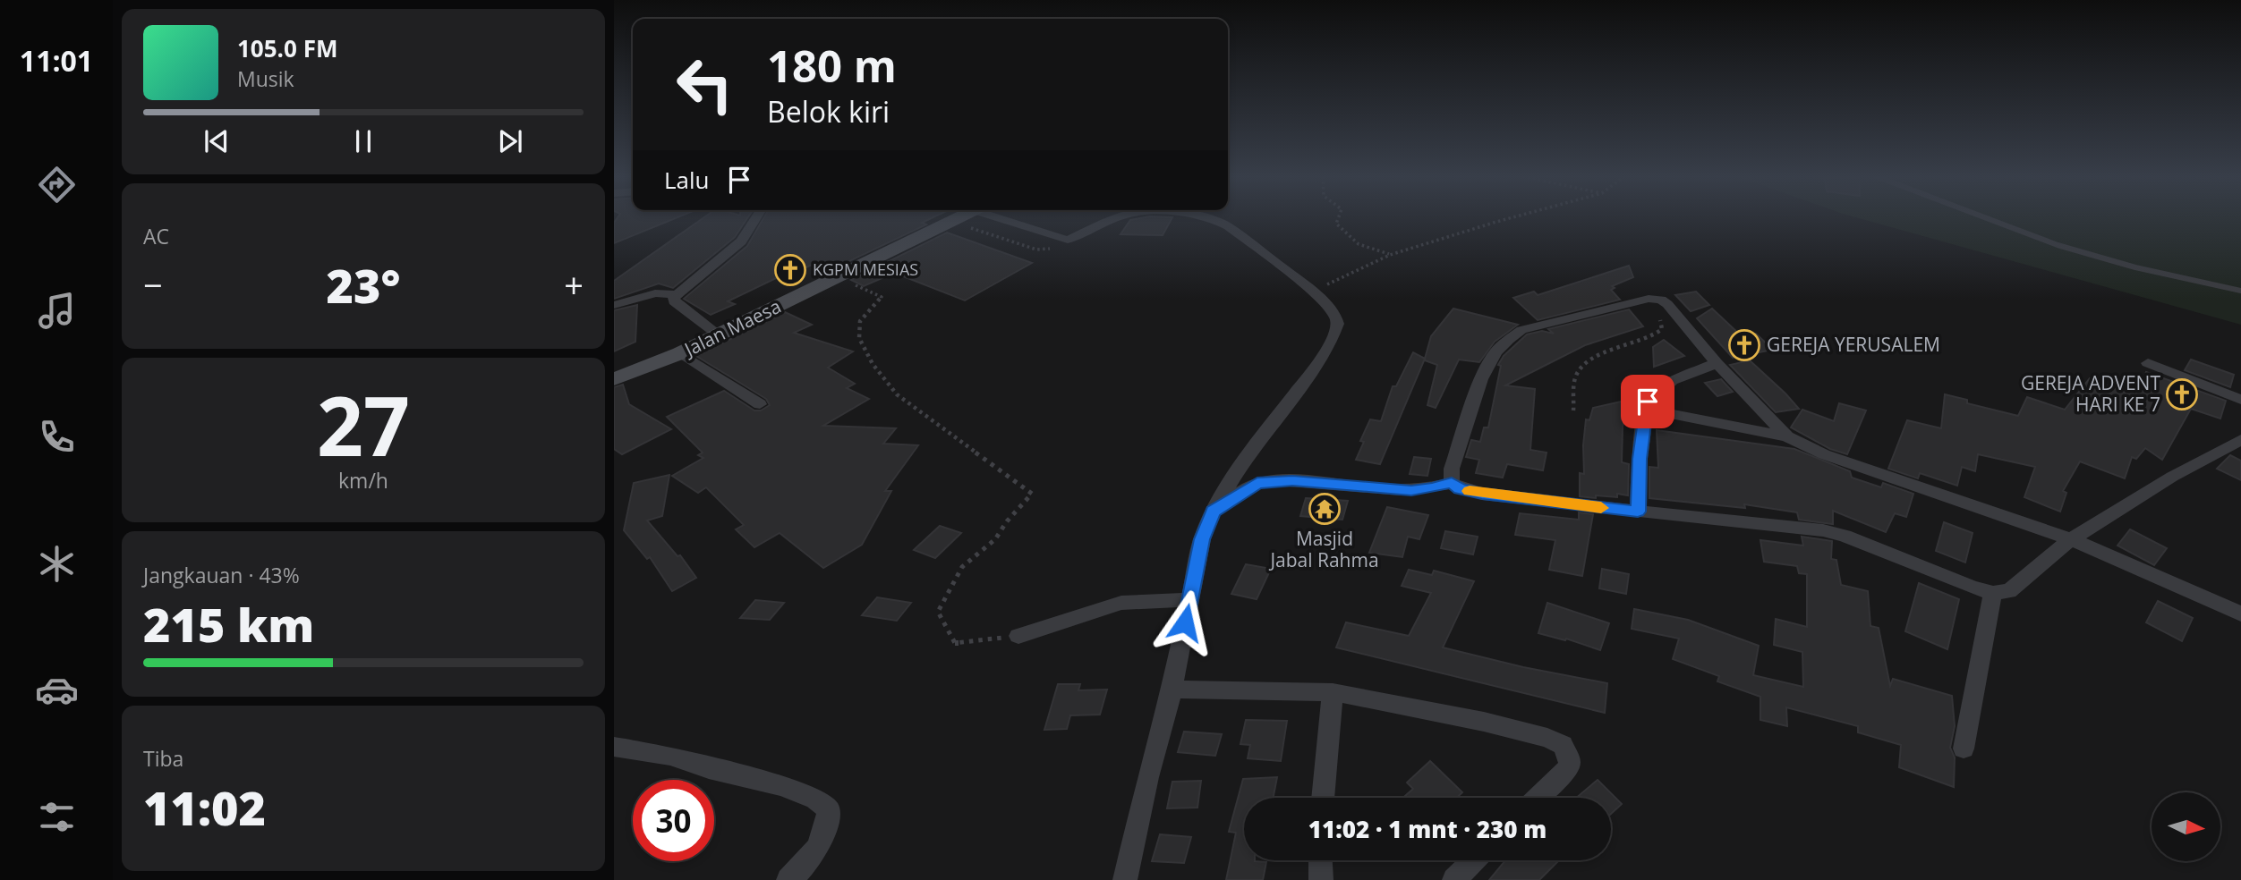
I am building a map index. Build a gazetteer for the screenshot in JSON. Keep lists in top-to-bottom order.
{
  "streets": {
    "street": ["Jalan Maesa"]
  },
  "places": {
    "church": ["KGPM MESIAS", "GEREJA YERUSALEM", "GEREJA ADVENT HARI KE 7"],
    "temple": ["Masjid Jabal Rahma"]
  },
  "north": "right",
  "page": {
    "tabs": "11:01",
    "turn": ["180 m", "Belok kiri"],
    "song": ["105.0 FM", "Musik"],
    "then": "Lalu",
    "tile": [
      "AC",
      ["27", "km/h"],
      ["Jangkauan · 43%", "215 km"],
      ["Tiba", "11:02"]
    ],
    "heat": ["−", "23°", "+"],
    "limit": "30",
    "trip": "11:02 · 1 mnt · 230 m"
  }
}
